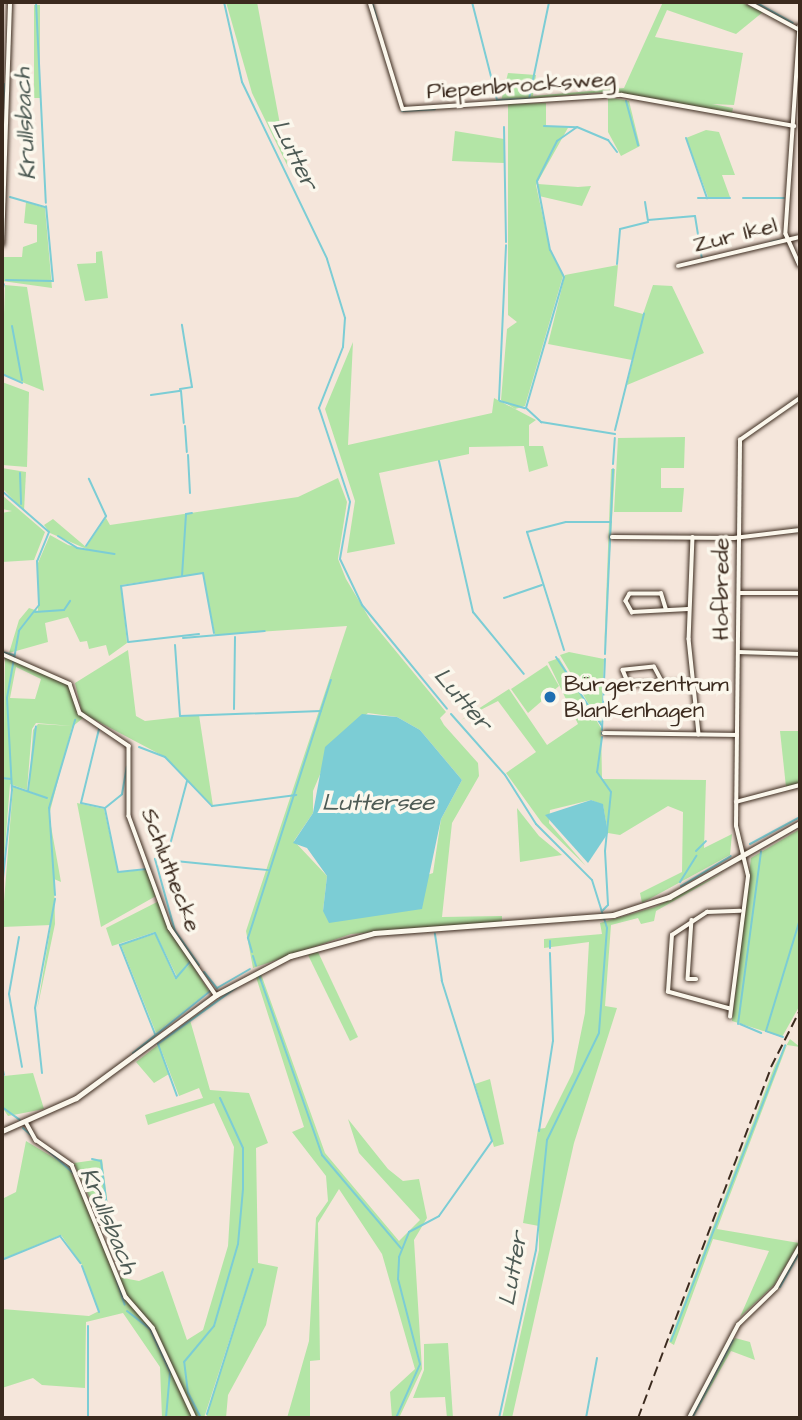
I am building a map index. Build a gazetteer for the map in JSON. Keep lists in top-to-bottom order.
{
  "streets": {
    "street": [
      "Piepenbrocksweg",
      "Zur Ikel",
      "Hofbrede",
      "Schluthecke"
    ]
  },
  "water": ["Krullsbach", "Lutter", "Luttersee"],
  "places": ["Bürgerzentrum Blankenhagen"]
}
